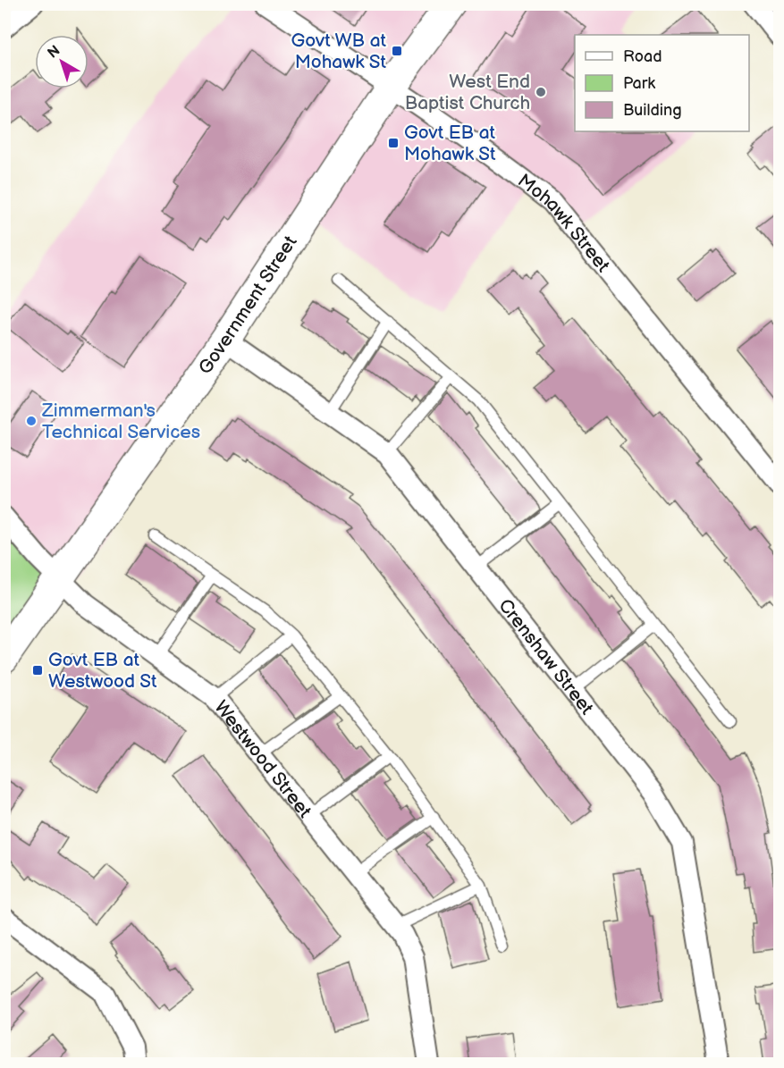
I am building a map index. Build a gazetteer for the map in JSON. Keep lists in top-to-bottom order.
{
  "streets": {
    "main road": ["Government Street"],
    "street": ["Mohawk Street", "Crenshaw Street", "Westwood Street"]
  },
  "crossings": [
    ["Mohawk Street", "Government Street"],
    ["Government Street", "Crenshaw Street"],
    ["Government Street", "Westwood Street"]
  ],
  "places": {
    "transit": ["Govt WB at Mohawk St", "Govt EB at Mohawk St", "Govt EB at Westwood St"],
    "other": ["West End Baptist Church", "Zimmerman's Technical Services"]
  },
  "legend": ["Road", "Park", "Building"],
  "north": "top left"
}
